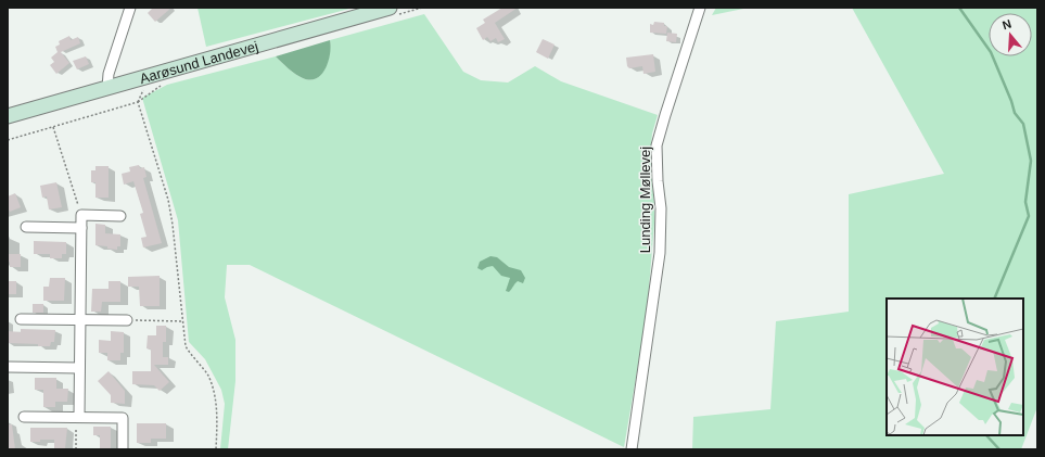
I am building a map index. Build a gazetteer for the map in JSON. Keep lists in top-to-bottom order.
{
  "streets": {
    "street": ["Aarøsund Landevej", "Lunding Møllevej"]
  },
  "north": "top"
}
